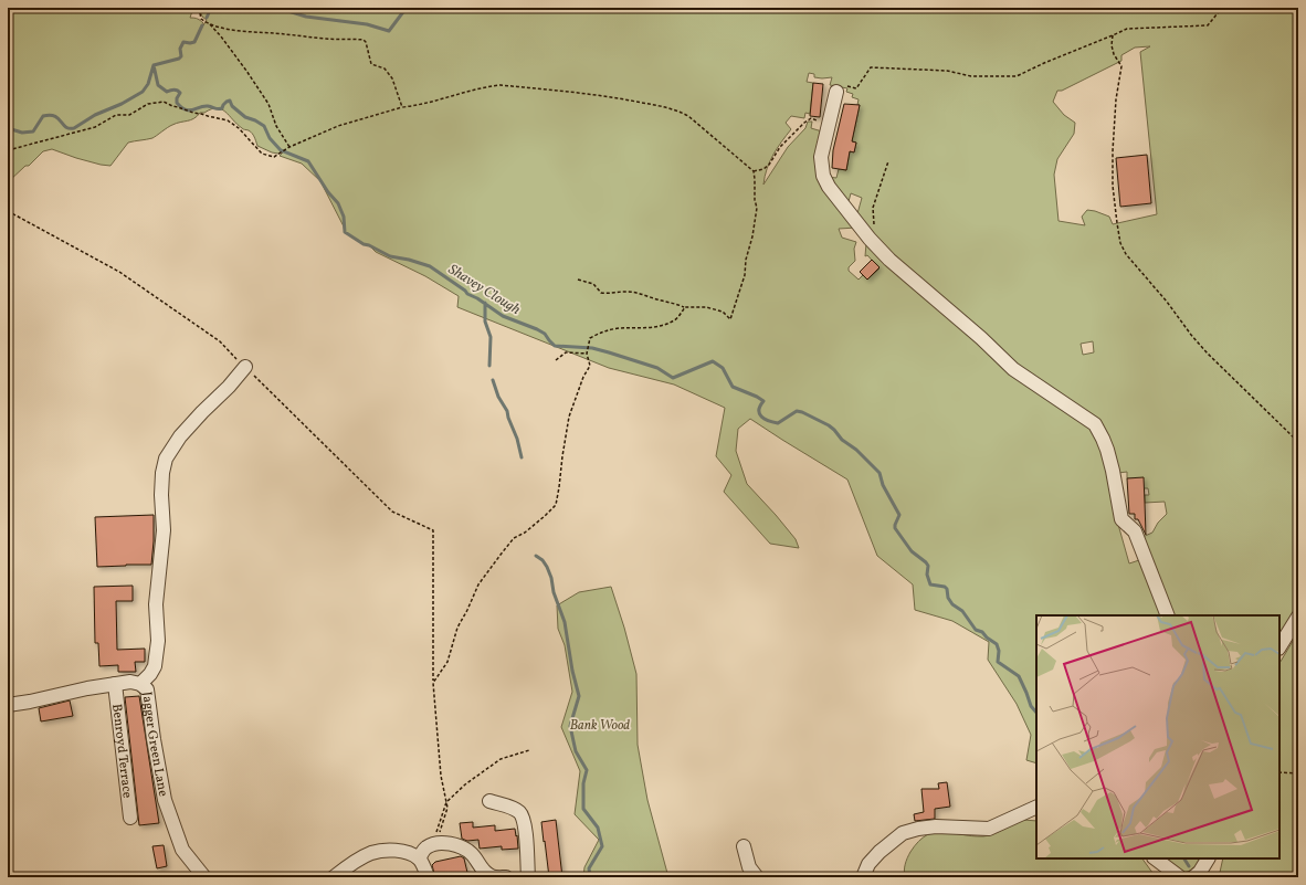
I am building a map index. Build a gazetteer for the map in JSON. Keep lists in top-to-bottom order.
{
  "streets": {
    "street": ["Jagger Green Lane", "Benroyd Terrace"]
  },
  "crossings": [
    ["Jagger Green Lane", "Benroyd Terrace"]
  ],
  "water": ["Shavey Clough"],
  "parks": ["Bank Wood"]
}
